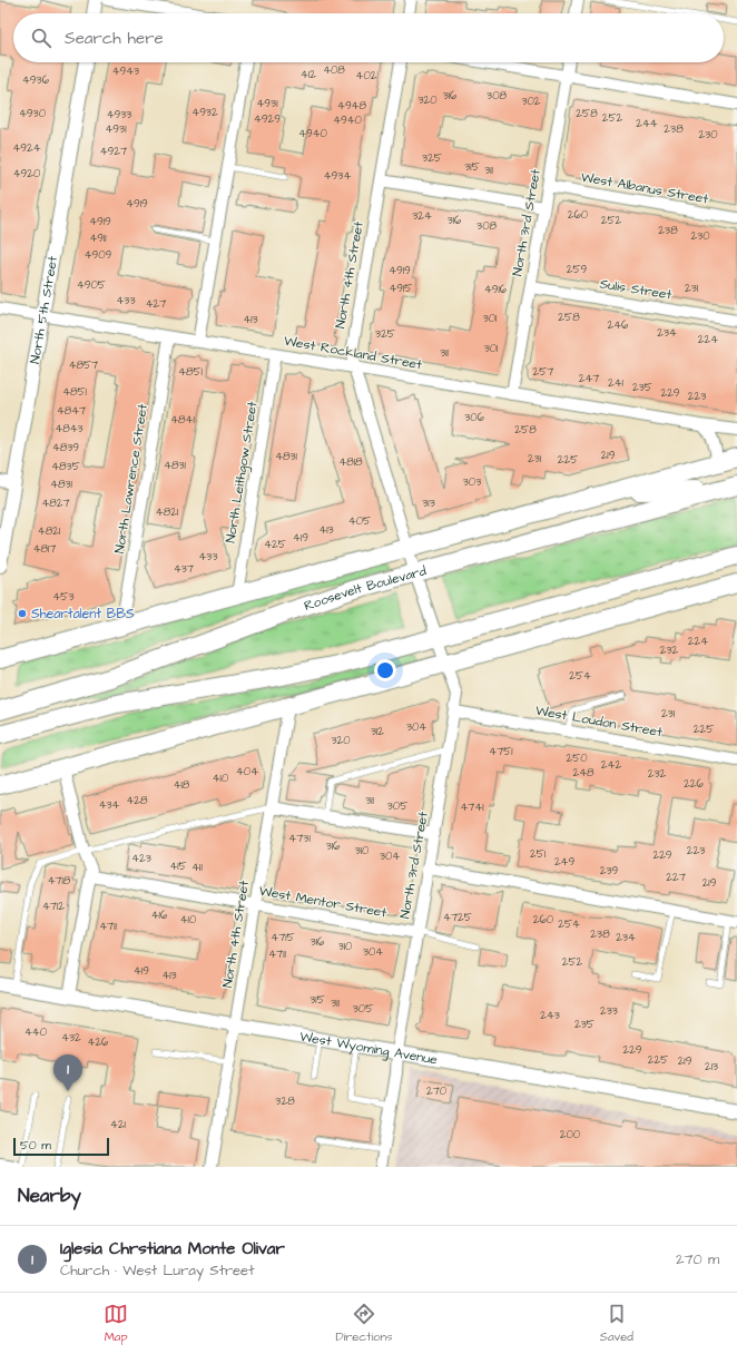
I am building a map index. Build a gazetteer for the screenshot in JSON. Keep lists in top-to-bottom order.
{
  "streets": {
    "highway": ["Roosevelt Boulevard"],
    "street": [
      "West Albanus Street",
      "North 3rd Street",
      "North 4th Street",
      "Sulis Street",
      "North 5th Street",
      "West Rockland Street",
      "North Leithgow Street",
      "North Lawrence Street",
      "West Loudon Street",
      "West Mentor Street",
      "West Wyoming Avenue"
    ]
  },
  "crossings": [
    ["West Albanus Street", "North 3rd Street"],
    ["North 3rd Street", "North 4th Street"],
    ["North 3rd Street", "Sulis Street"],
    ["North 3rd Street", "West Rockland Street"],
    ["North 3rd Street", "Roosevelt Boulevard"],
    ["North 3rd Street", "West Loudon Street"],
    ["North 3rd Street", "West Mentor Street"],
    ["North 3rd Street", "West Wyoming Avenue"],
    ["North 4th Street", "West Rockland Street"],
    ["North 4th Street", "Roosevelt Boulevard"],
    ["North 4th Street", "West Mentor Street"],
    ["North 4th Street", "West Wyoming Avenue"],
    ["North 5th Street", "West Rockland Street"],
    ["West Rockland Street", "North Leithgow Street"],
    ["West Rockland Street", "North Lawrence Street"],
    ["North Leithgow Street", "Roosevelt Boulevard"],
    ["North Lawrence Street", "Roosevelt Boulevard"]
  ],
  "places": ["Sheartalent BBS"],
  "house_numbers": [
    "408",
    "4943",
    "412",
    "402",
    "4936",
    "316",
    "308",
    "320",
    "302",
    "4931",
    "4948",
    "4932",
    "4930",
    "258",
    "4933",
    "252",
    "4929",
    "4940",
    "244",
    "4931",
    "238",
    "4940",
    "230",
    "4924",
    "4927",
    "325",
    "315",
    "311",
    "4920",
    "4934",
    "4919",
    "260",
    "324",
    "316",
    "252",
    "4919",
    "308",
    "238",
    "230",
    "4911",
    "4909",
    "259",
    "4919",
    "4905",
    "4915",
    "231",
    "4916",
    "433",
    "427",
    "258",
    "301",
    "413",
    "246",
    "234",
    "325",
    "224",
    "301",
    "311",
    "4857",
    "4851",
    "257",
    "247",
    "241",
    "235",
    "4851",
    "229",
    "223",
    "4847",
    "306",
    "4841",
    "4843",
    "258",
    "4839",
    "219",
    "4831",
    "231",
    "225",
    "4818",
    "4831",
    "4835",
    "303",
    "4831",
    "4827",
    "313",
    "4821",
    "405",
    "413",
    "4821",
    "419",
    "425",
    "4817",
    "433",
    "437",
    "453",
    "224",
    "232",
    "254",
    "231",
    "304",
    "225",
    "312",
    "320",
    "4751",
    "250",
    "242",
    "404",
    "248",
    "232",
    "410",
    "226",
    "418",
    "428",
    "311",
    "434",
    "305",
    "4741",
    "4731",
    "316",
    "310",
    "223",
    "251",
    "229",
    "304",
    "423",
    "249",
    "415",
    "411",
    "239",
    "227",
    "4718",
    "219",
    "4712",
    "416",
    "4725",
    "410",
    "260",
    "254",
    "4711",
    "238",
    "4715",
    "234",
    "316",
    "310",
    "304",
    "4711",
    "252",
    "419",
    "413",
    "315",
    "311",
    "305",
    "233",
    "243",
    "235",
    "440",
    "432",
    "426",
    "229",
    "225",
    "219",
    "213",
    "270",
    "328",
    "421",
    "200"
  ],
  "scale_bar": "50 m",
  "page": {
    "search": "Search here",
    "pins": "1",
    "scale": "50 m",
    "heading": "Nearby",
    "list": [
      {
        "mark": "1",
        "name": "Iglesia Chrstiana Monte Olivar",
        "note": "Church · West Luray Street",
        "value": "270 m"
      }
    ],
    "nav": ["Map", "Directions", "Saved"]
  }
}
